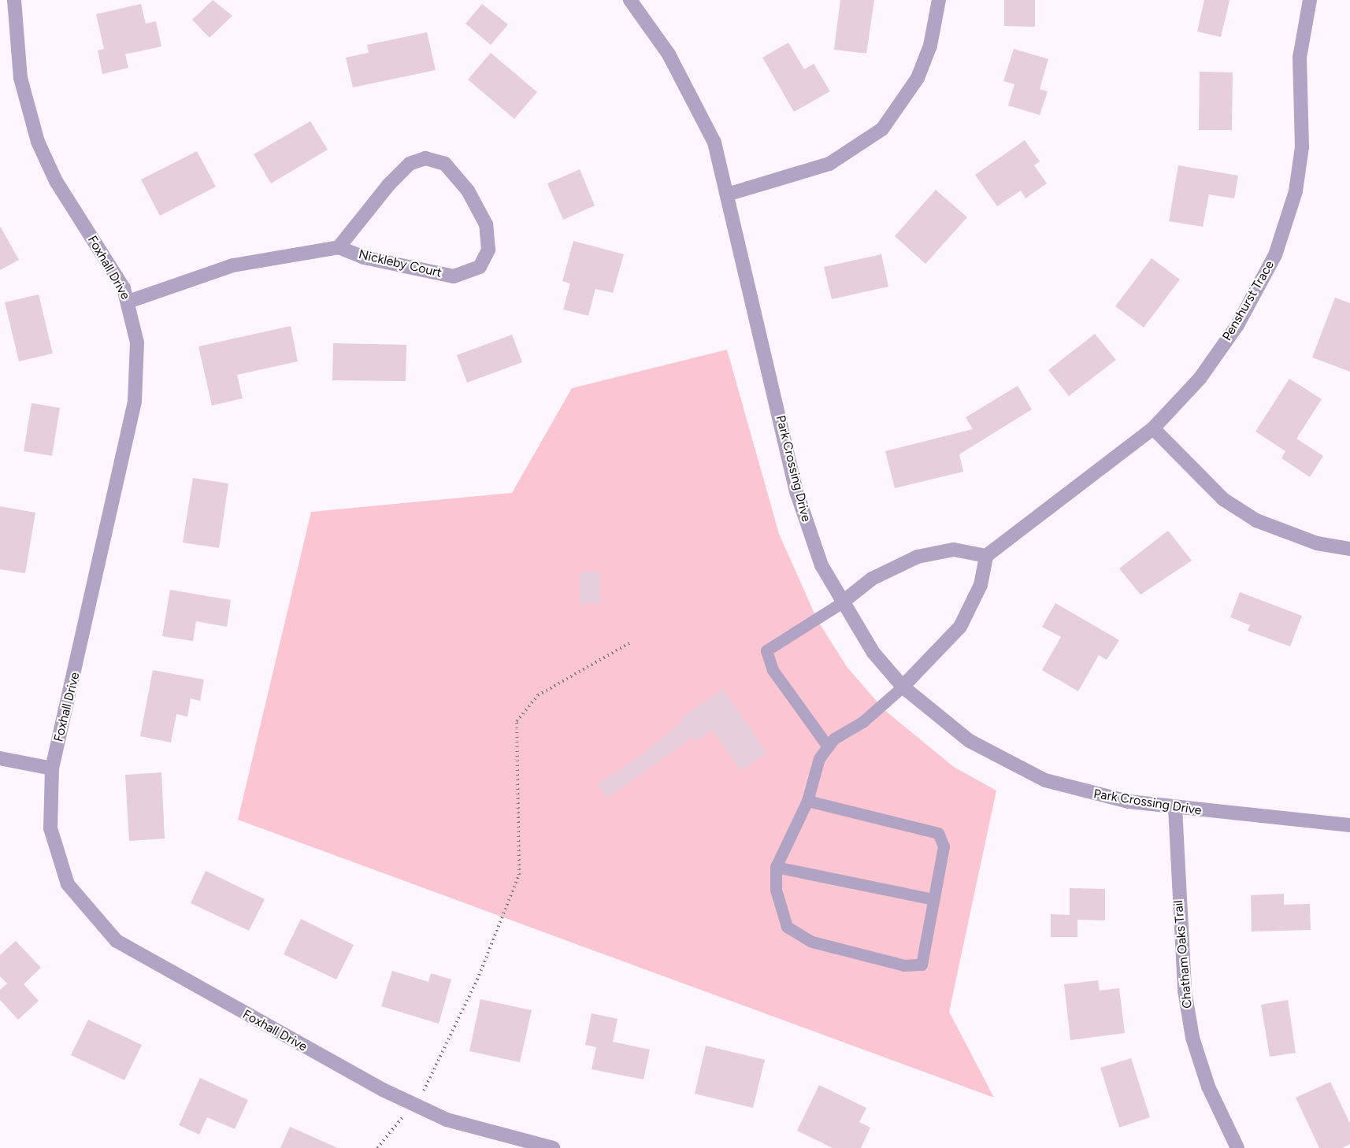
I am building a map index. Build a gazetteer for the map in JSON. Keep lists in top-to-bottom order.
{
  "streets": {
    "street": [
      "Nickleby Court",
      "Foxhall Drive",
      "Penshurst Trace",
      "Park Crossing Drive",
      "Chatham Oaks Trail"
    ]
  },
  "crossings": [
    ["Park Crossing Drive", "Chatham Oaks Trail"]
  ]
}
